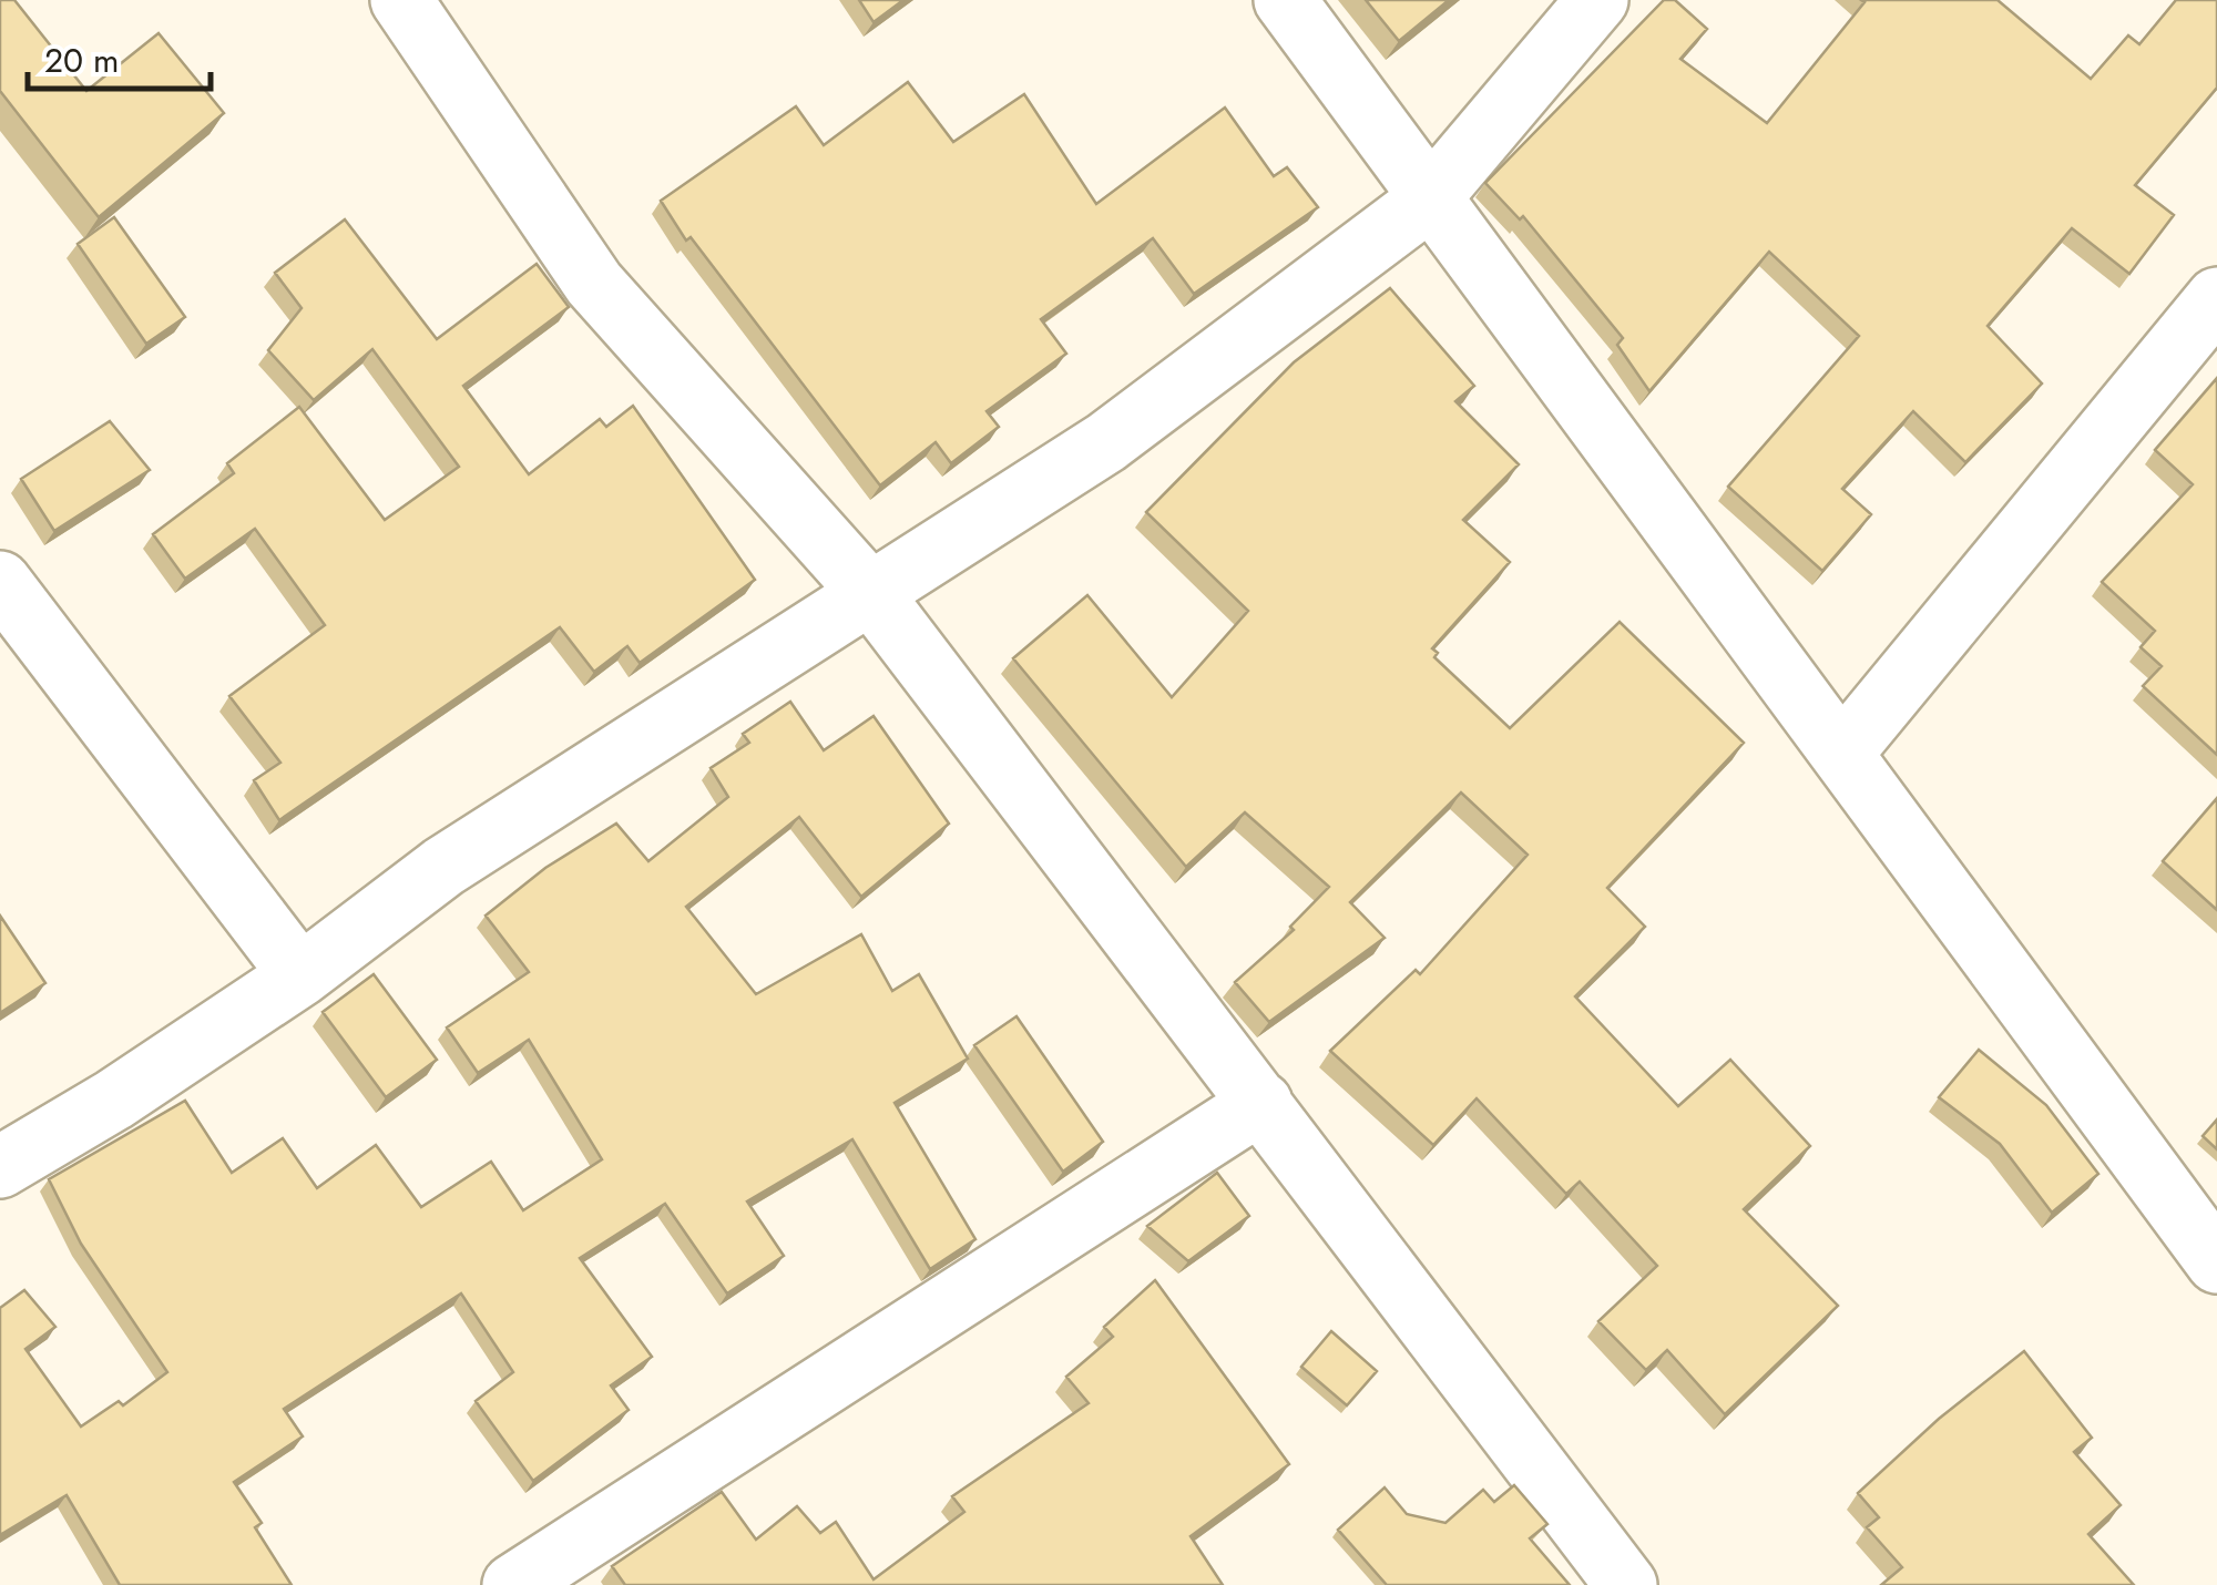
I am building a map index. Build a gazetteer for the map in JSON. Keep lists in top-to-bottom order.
{
  "scale_bar": "20 m"
}
